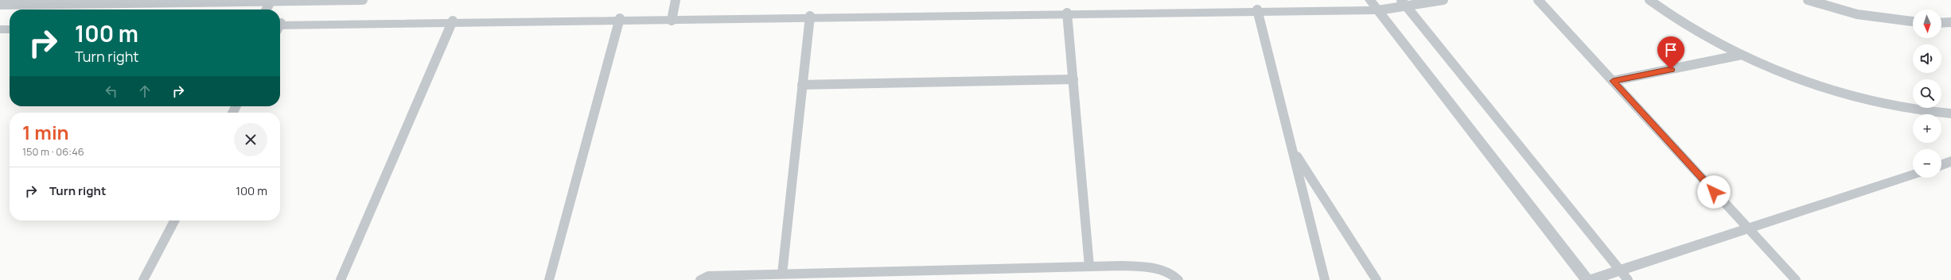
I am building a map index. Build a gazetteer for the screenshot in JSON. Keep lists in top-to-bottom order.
{
  "north": "bottom",
  "page": {
    "map_buttons": ["+", "−"],
    "turn": ["100 m", "Turn right"],
    "heading": ["1 min", "150 m · 06:46"],
    "list": [
      {
        "name": "Turn right",
        "value": "100 m"
      }
    ]
  }
}
